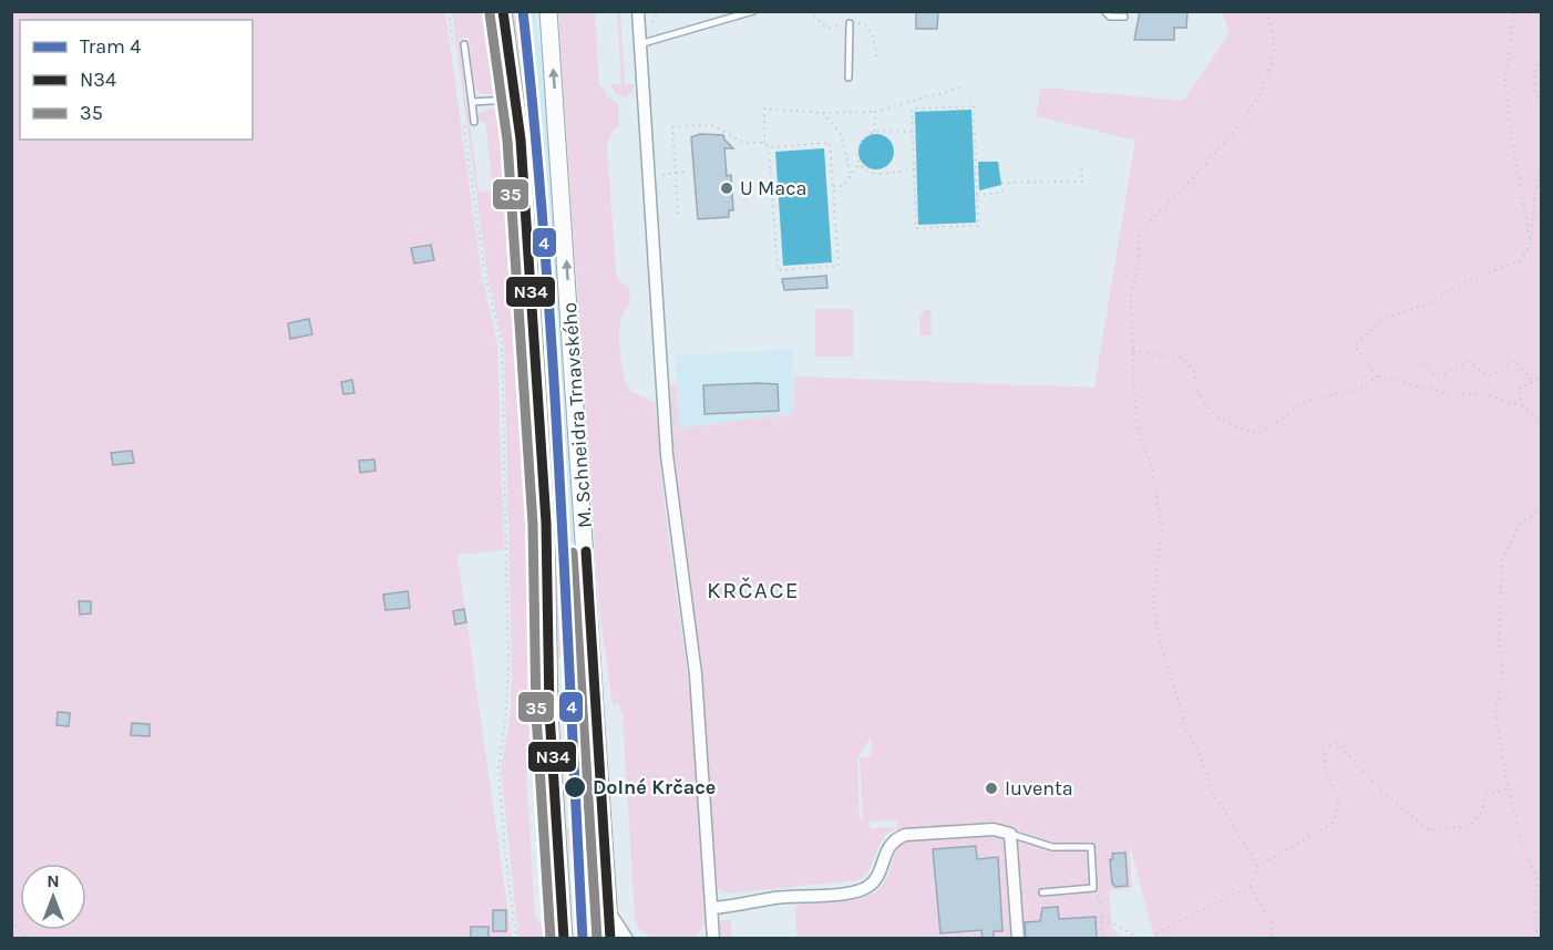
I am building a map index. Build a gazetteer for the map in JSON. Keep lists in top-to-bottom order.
{
  "streets": {
    "main road": ["M. Schneidra Trnavského"]
  },
  "districts": ["KRČACE"],
  "places": ["U Maca", "Dolné Krčace", "Iuventa"],
  "lines": ["tram line 4", "transit line N34", "transit line 35"],
  "legend": ["Tram 4", "N34", "35"],
  "north": "top"
}
